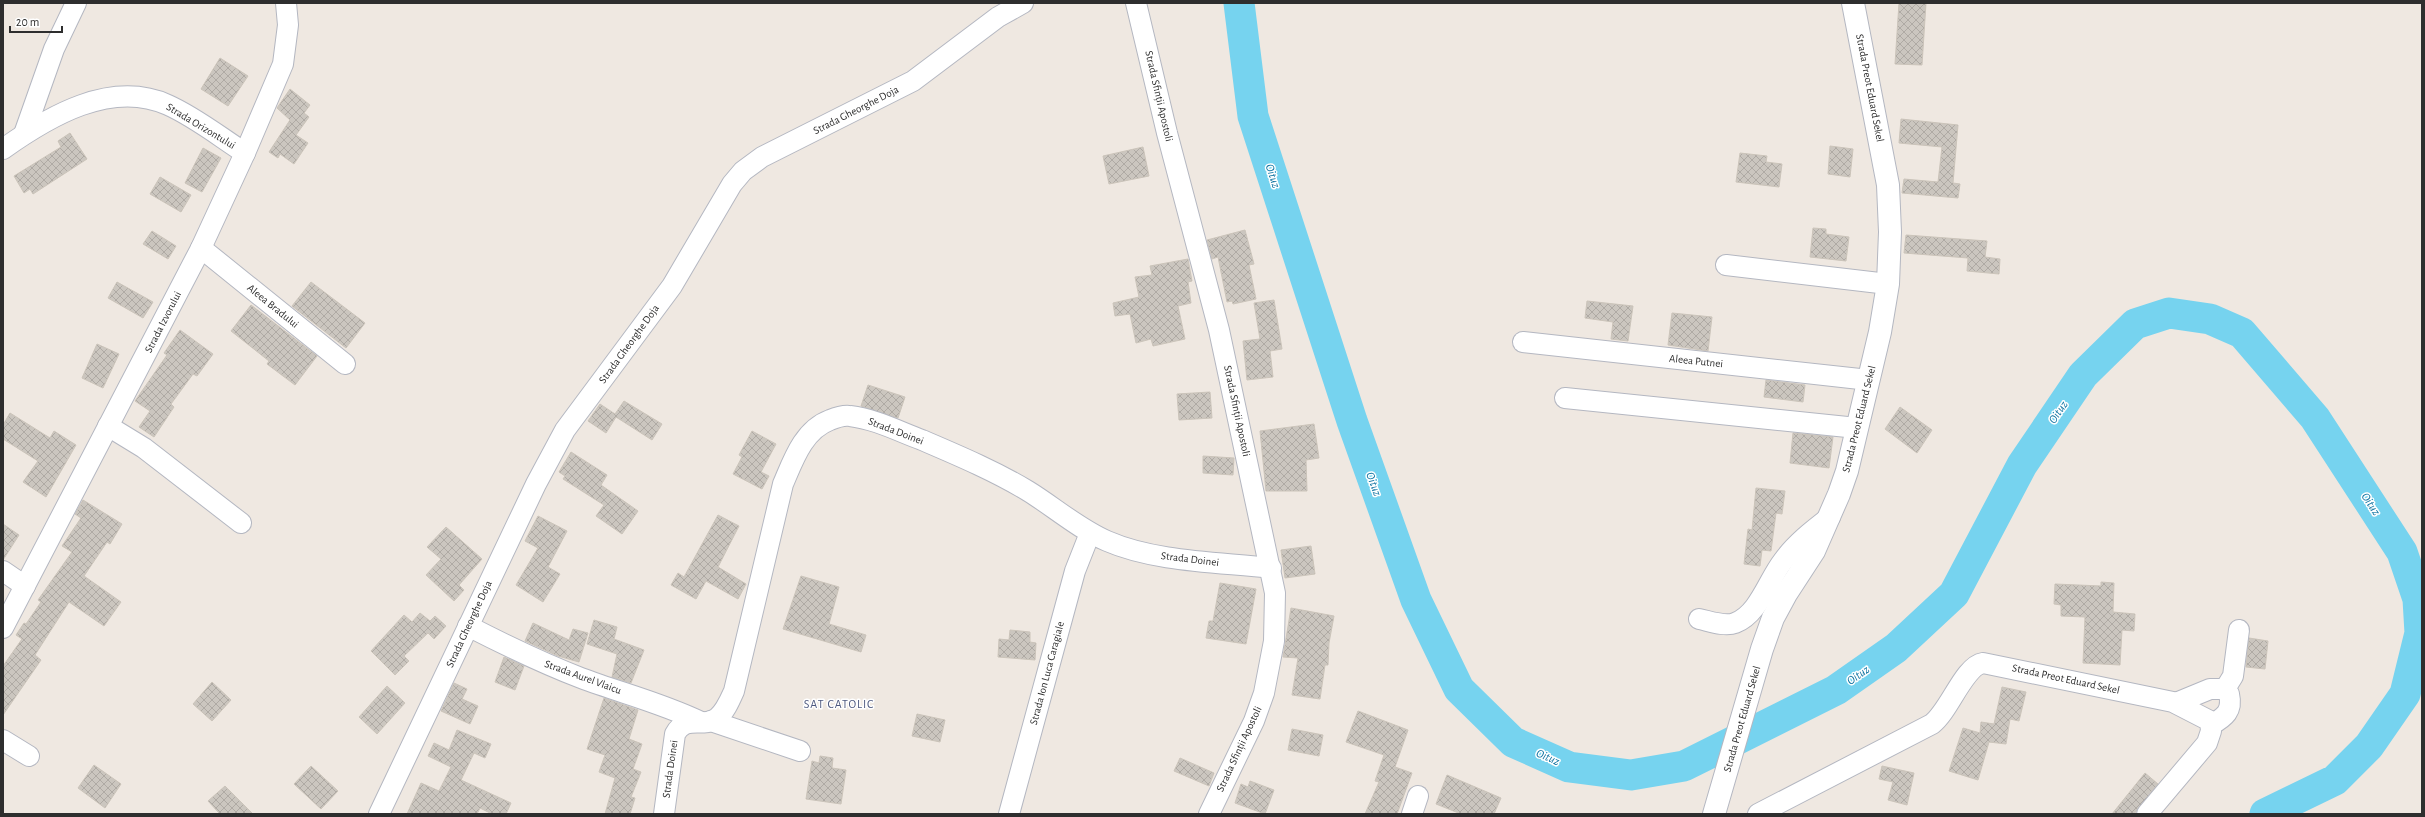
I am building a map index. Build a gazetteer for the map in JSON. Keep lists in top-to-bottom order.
{
  "streets": {
    "street": [
      "Strada Preot Eduard Sekel",
      "Strada Sfinții Apostoli",
      "Strada Gheorghe Doja",
      "Strada Orizontului",
      "Aleea Bradului",
      "Strada Izvorului",
      "Aleea Putnei",
      "Strada Doinei",
      "Strada Ion Luca Caragiale",
      "Strada Aurel Vlaicu"
    ]
  },
  "crossings": [
    ["Strada Preot Eduard Sekel", "Aleea Putnei"],
    ["Strada Sfinții Apostoli", "Strada Doinei"],
    ["Strada Gheorghe Doja", "Strada Aurel Vlaicu"],
    ["Strada Orizontului", "Strada Izvorului"],
    ["Aleea Bradului", "Strada Izvorului"],
    ["Strada Doinei", "Strada Ion Luca Caragiale"],
    ["Strada Doinei", "Strada Aurel Vlaicu"]
  ],
  "districts": ["SAT CATOLIC"],
  "water": ["Oituz"],
  "scale_bar": "20 m"
}
